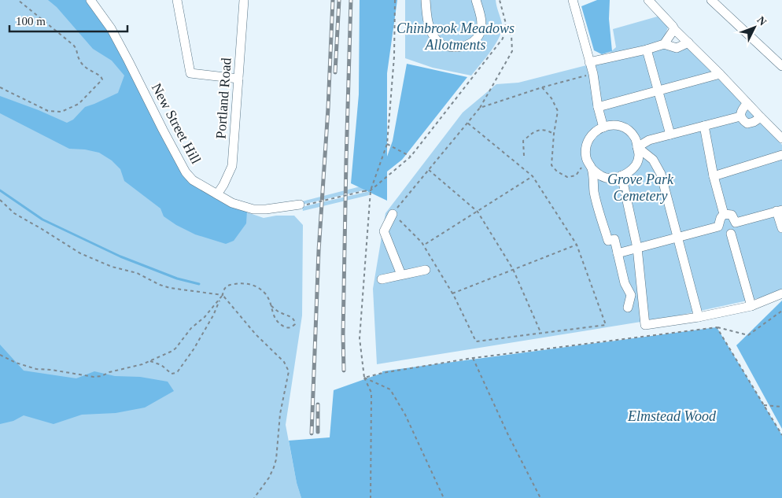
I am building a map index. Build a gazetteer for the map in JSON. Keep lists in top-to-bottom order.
{
  "streets": {
    "street": ["Portland Road", "New Street Hill"]
  },
  "crossings": [
    ["Portland Road", "New Street Hill"]
  ],
  "parks": ["Chinbrook Meadows Allotments", "Grove Park Cemetery", "Elmstead Wood"],
  "scale_bar": "100 m",
  "north": "top right"
}
